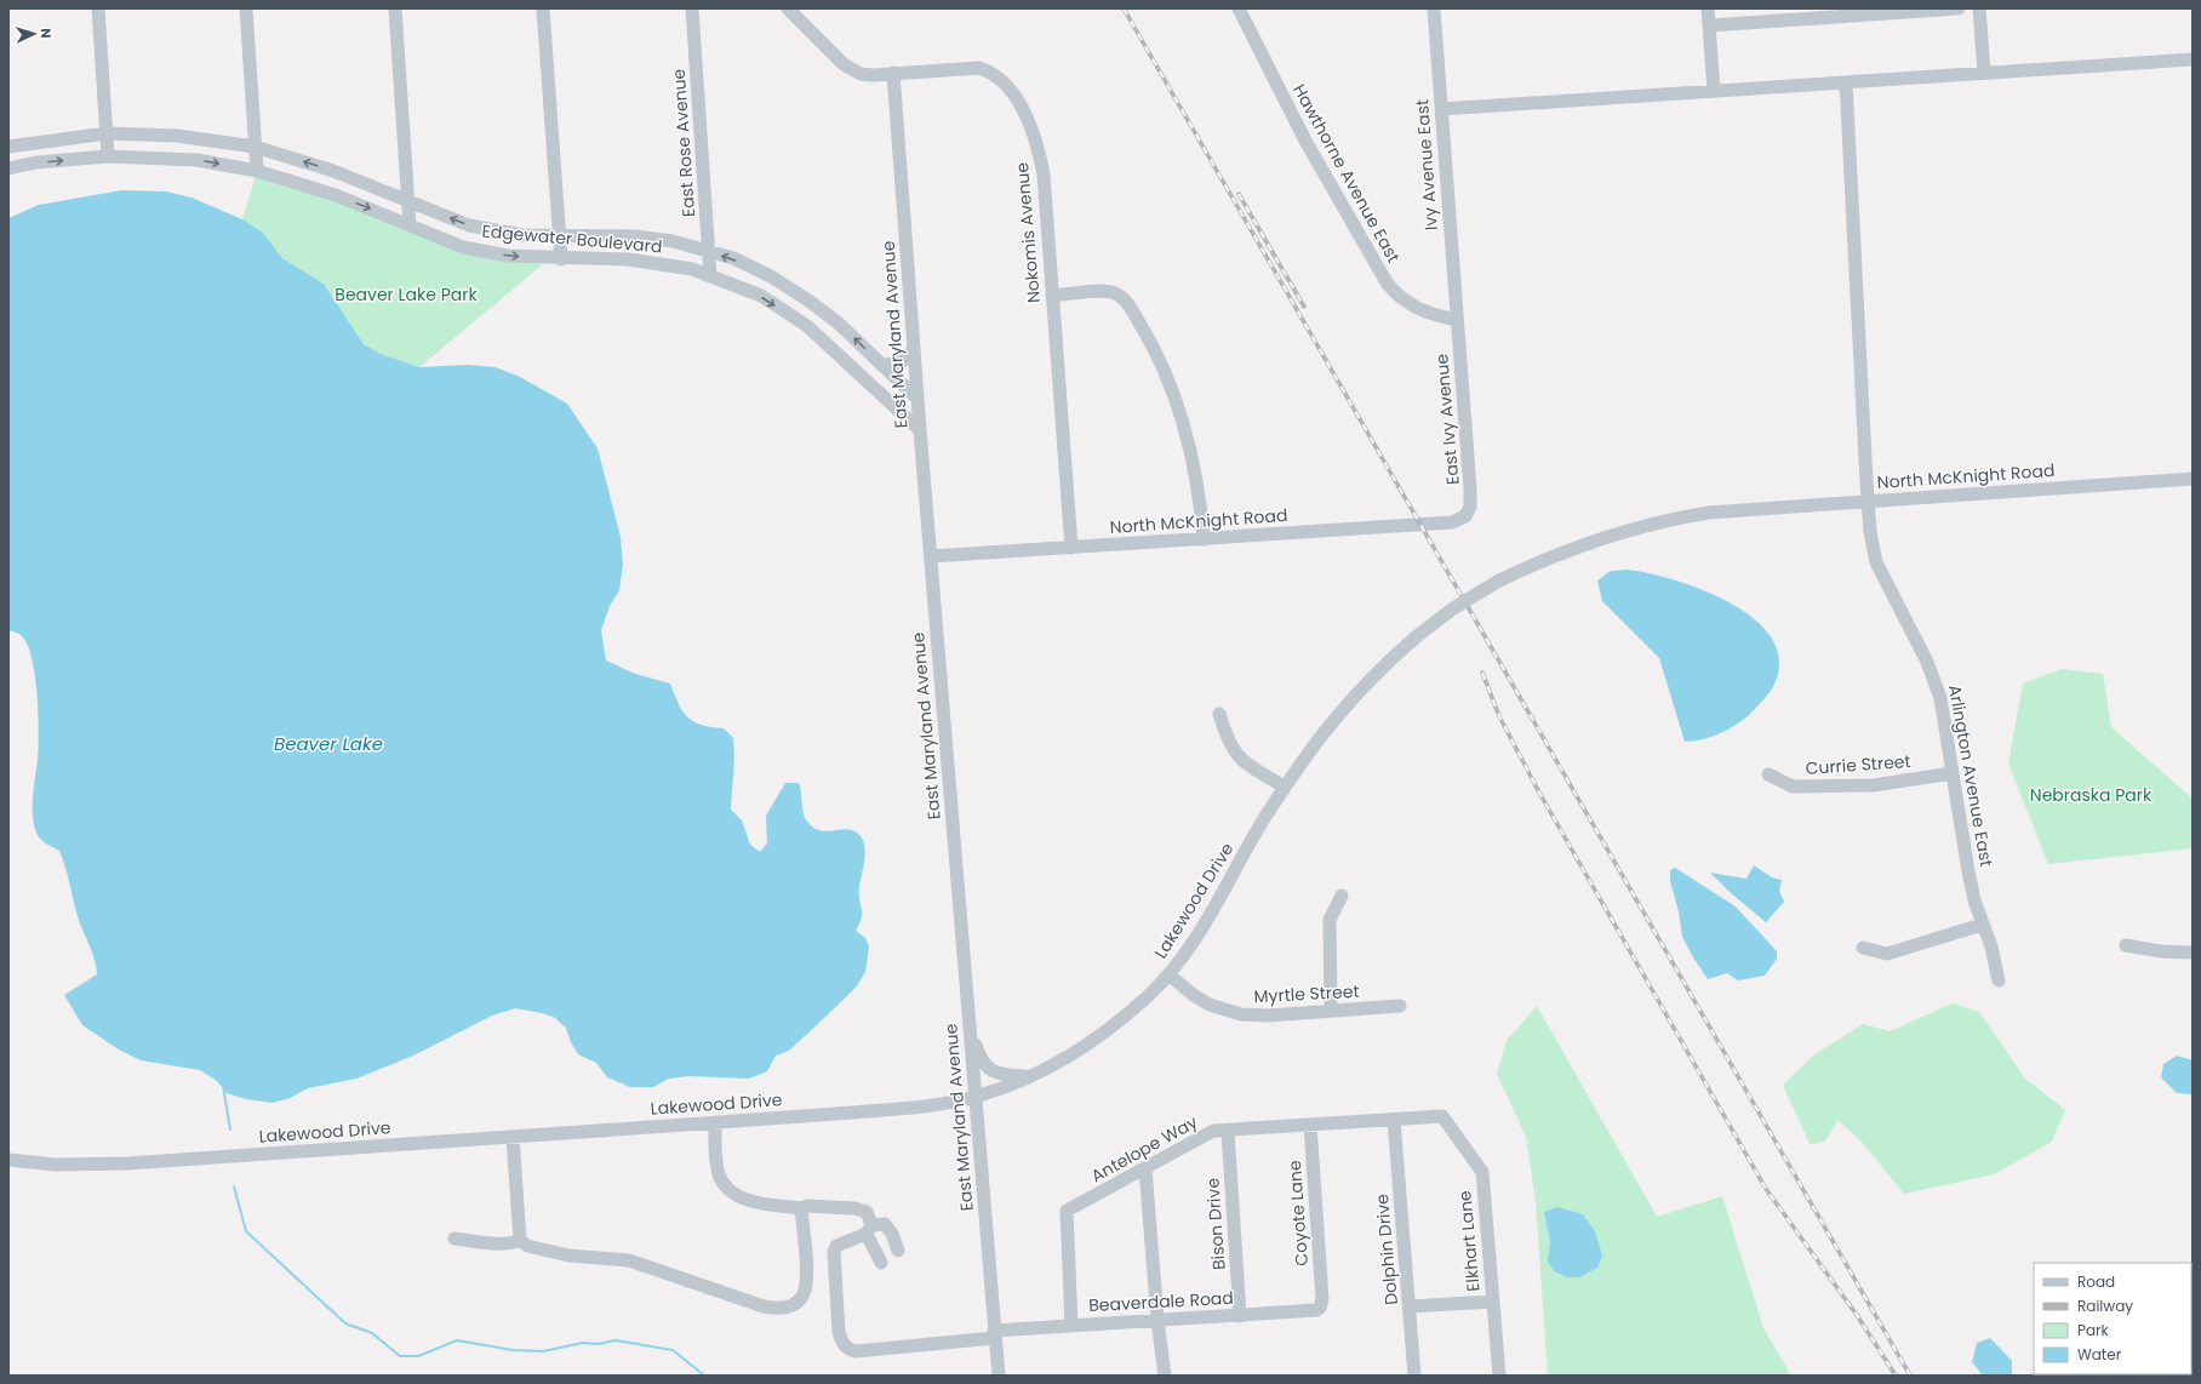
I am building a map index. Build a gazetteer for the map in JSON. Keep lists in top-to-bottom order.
{
  "streets": {
    "street": [
      "East Rose Avenue",
      "Ivy Avenue East",
      "Hawthorne Avenue East",
      "Nokomis Avenue",
      "Edgewater Boulevard",
      "East Maryland Avenue",
      "East Ivy Avenue",
      "North McKnight Road",
      "Currie Street",
      "Arlington Avenue East",
      "Lakewood Drive",
      "Myrtle Street",
      "Antelope Way",
      "Coyote Lane",
      "Bison Drive",
      "Elkhart Lane",
      "Dolphin Drive",
      "Beaverdale Road"
    ]
  },
  "crossings": [
    ["East Rose Avenue", "Edgewater Boulevard"],
    ["Ivy Avenue East", "Hawthorne Avenue East"],
    ["Ivy Avenue East", "East Ivy Avenue"],
    ["Hawthorne Avenue East", "East Ivy Avenue"],
    ["Nokomis Avenue", "East Maryland Avenue"],
    ["Nokomis Avenue", "North McKnight Road"],
    ["Edgewater Boulevard", "East Maryland Avenue"],
    ["East Maryland Avenue", "North McKnight Road"],
    ["East Maryland Avenue", "Lakewood Drive"],
    ["East Maryland Avenue", "Beaverdale Road"],
    ["East Ivy Avenue", "North McKnight Road"],
    ["North McKnight Road", "Arlington Avenue East"],
    ["North McKnight Road", "Lakewood Drive"],
    ["Currie Street", "Arlington Avenue East"],
    ["Lakewood Drive", "Myrtle Street"],
    ["Antelope Way", "Coyote Lane"],
    ["Antelope Way", "Bison Drive"],
    ["Antelope Way", "Elkhart Lane"],
    ["Antelope Way", "Dolphin Drive"],
    ["Antelope Way", "Beaverdale Road"],
    ["Coyote Lane", "Beaverdale Road"],
    ["Bison Drive", "Beaverdale Road"]
  ],
  "water": ["Beaver Lake"],
  "parks": ["Beaver Lake Park", "Nebraska Park"],
  "legend": [
    "Road",
    "Railway",
    "Park",
    "Water"
  ],
  "north": "right"
}
